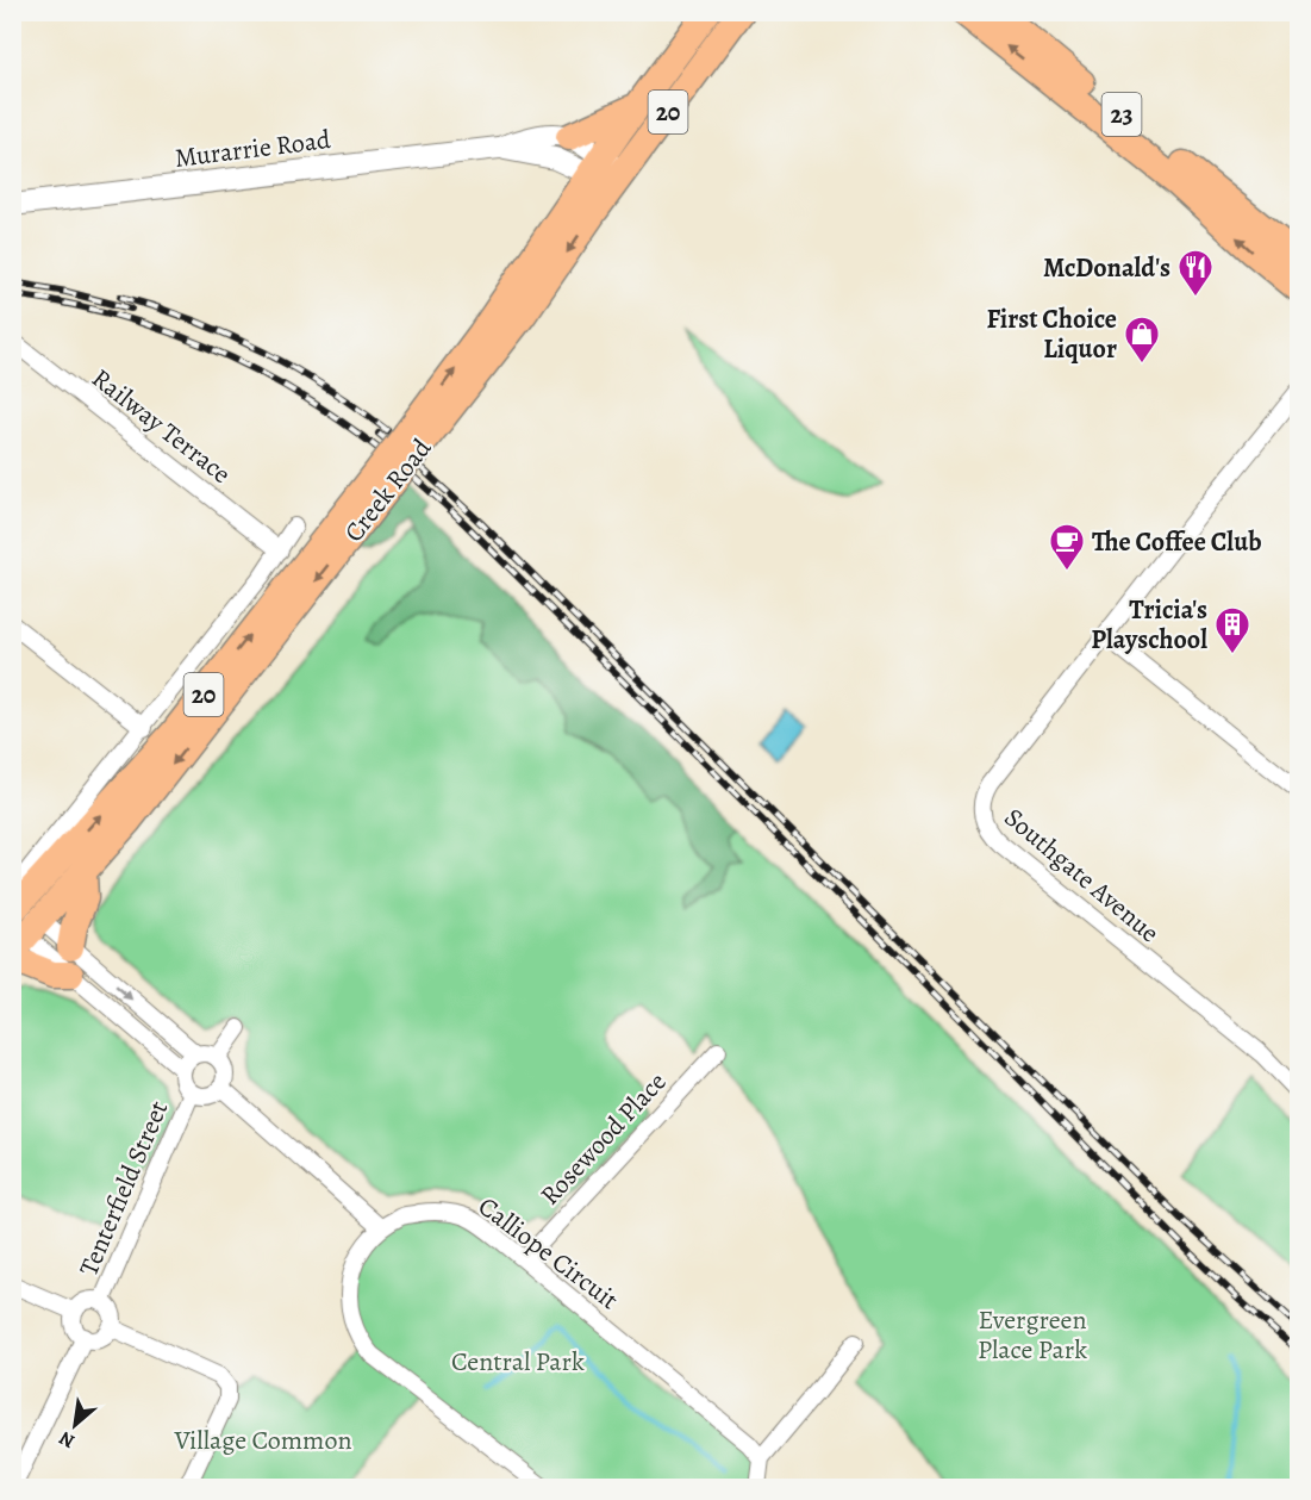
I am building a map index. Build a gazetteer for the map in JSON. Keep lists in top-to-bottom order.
{
  "streets": {
    "main road": ["20", "23", "Creek Road"],
    "street": [
      "Murarrie Road",
      "Railway Terrace",
      "Southgate Avenue",
      "Rosewood Place",
      "Tenterfield Street",
      "Calliope Circuit"
    ]
  },
  "crossings": [
    ["Murarrie Road", "Creek Road"],
    ["Rosewood Place", "Calliope Circuit"]
  ],
  "parks": ["Evergreen Place Park", "Central Park", "Village Common"],
  "places": {
    "restaurant": ["McDonald's"],
    "shop": ["First Choice Liquor"],
    "cafe": ["The Coffee Club"],
    "building": ["Tricia's Playschool"]
  },
  "north": "bottom left"
}
